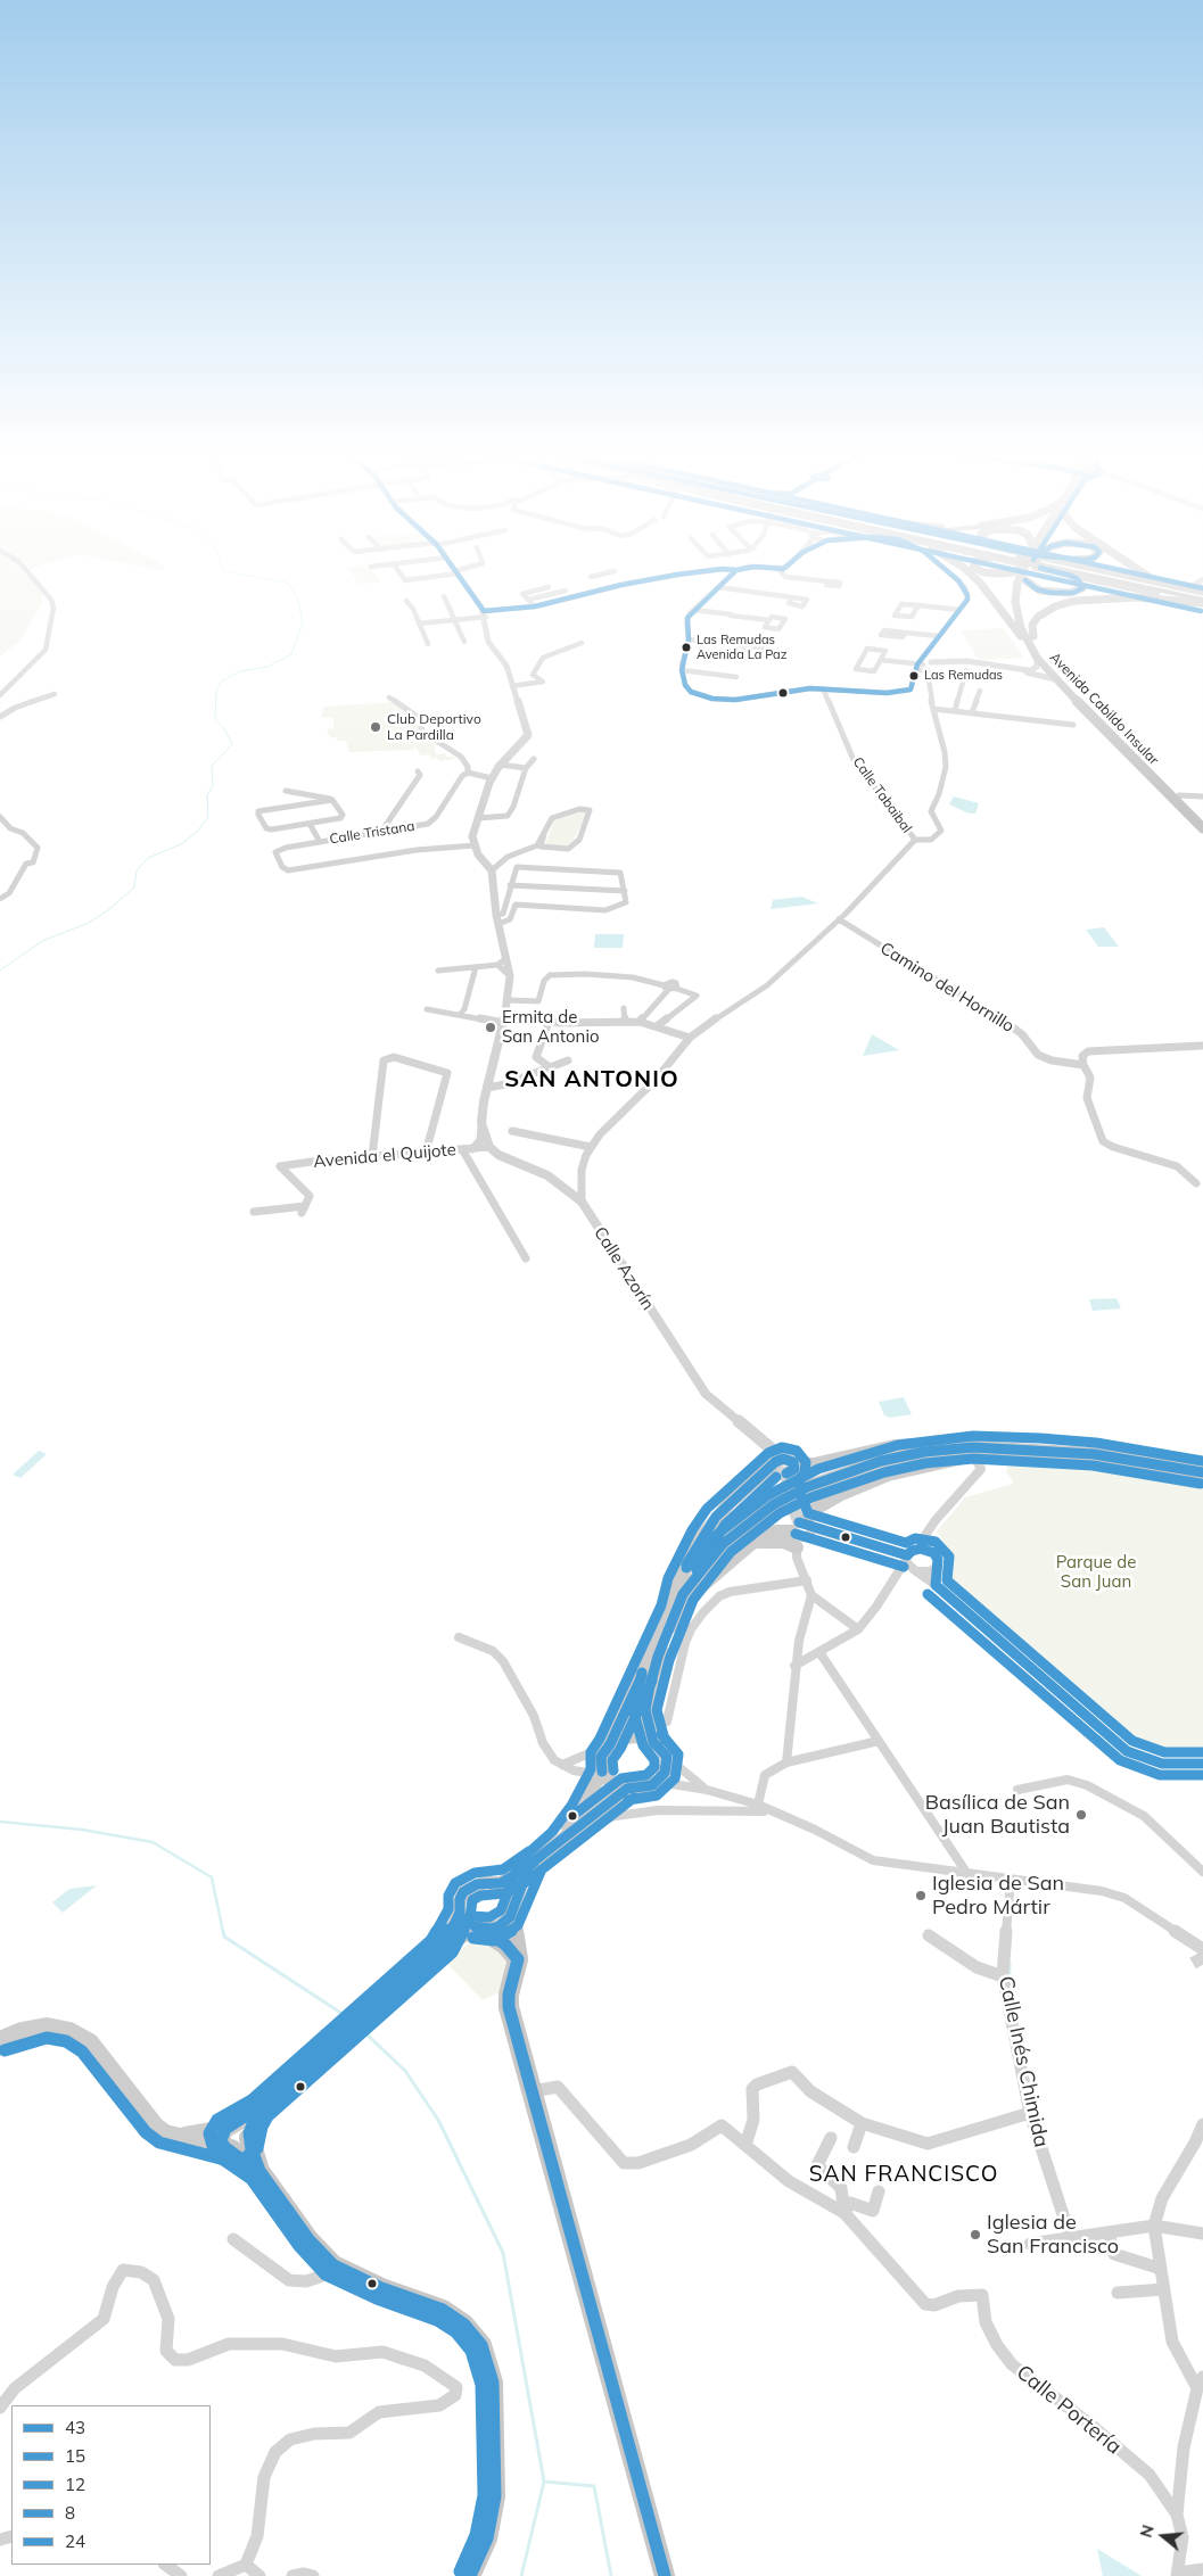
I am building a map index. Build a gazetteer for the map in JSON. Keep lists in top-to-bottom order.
{
  "streets": {
    "main road": ["Avenida Cabildo Insular"],
    "street": [
      "Calle Tabaibal",
      "Calle Tristana",
      "Camino del Hornillo",
      "Avenida el Quijote",
      "Calle Azorín",
      "Calle Inés Chimida",
      "Calle Portería"
    ]
  },
  "crossings": [
    ["Avenida el Quijote", "Calle Azorín"]
  ],
  "districts": ["SAN ANTONIO", "SAN FRANCISCO"],
  "parks": ["Parque de San Juan"],
  "places": [
    "Las Remudas Avenida La Paz",
    "Las Remudas",
    "Club Deportivo La Pardilla",
    "Ermita de San Antonio",
    "Basílica de San Juan Bautista",
    "Iglesia de San Pedro Mártir",
    "Iglesia de San Francisco"
  ],
  "lines": [
    "transit line 15",
    "transit line 8",
    "transit line 24",
    "transit line 43",
    "transit line 12"
  ],
  "legend": [
    "43",
    "15",
    "12",
    "8",
    "24"
  ],
  "north": "left"
}
